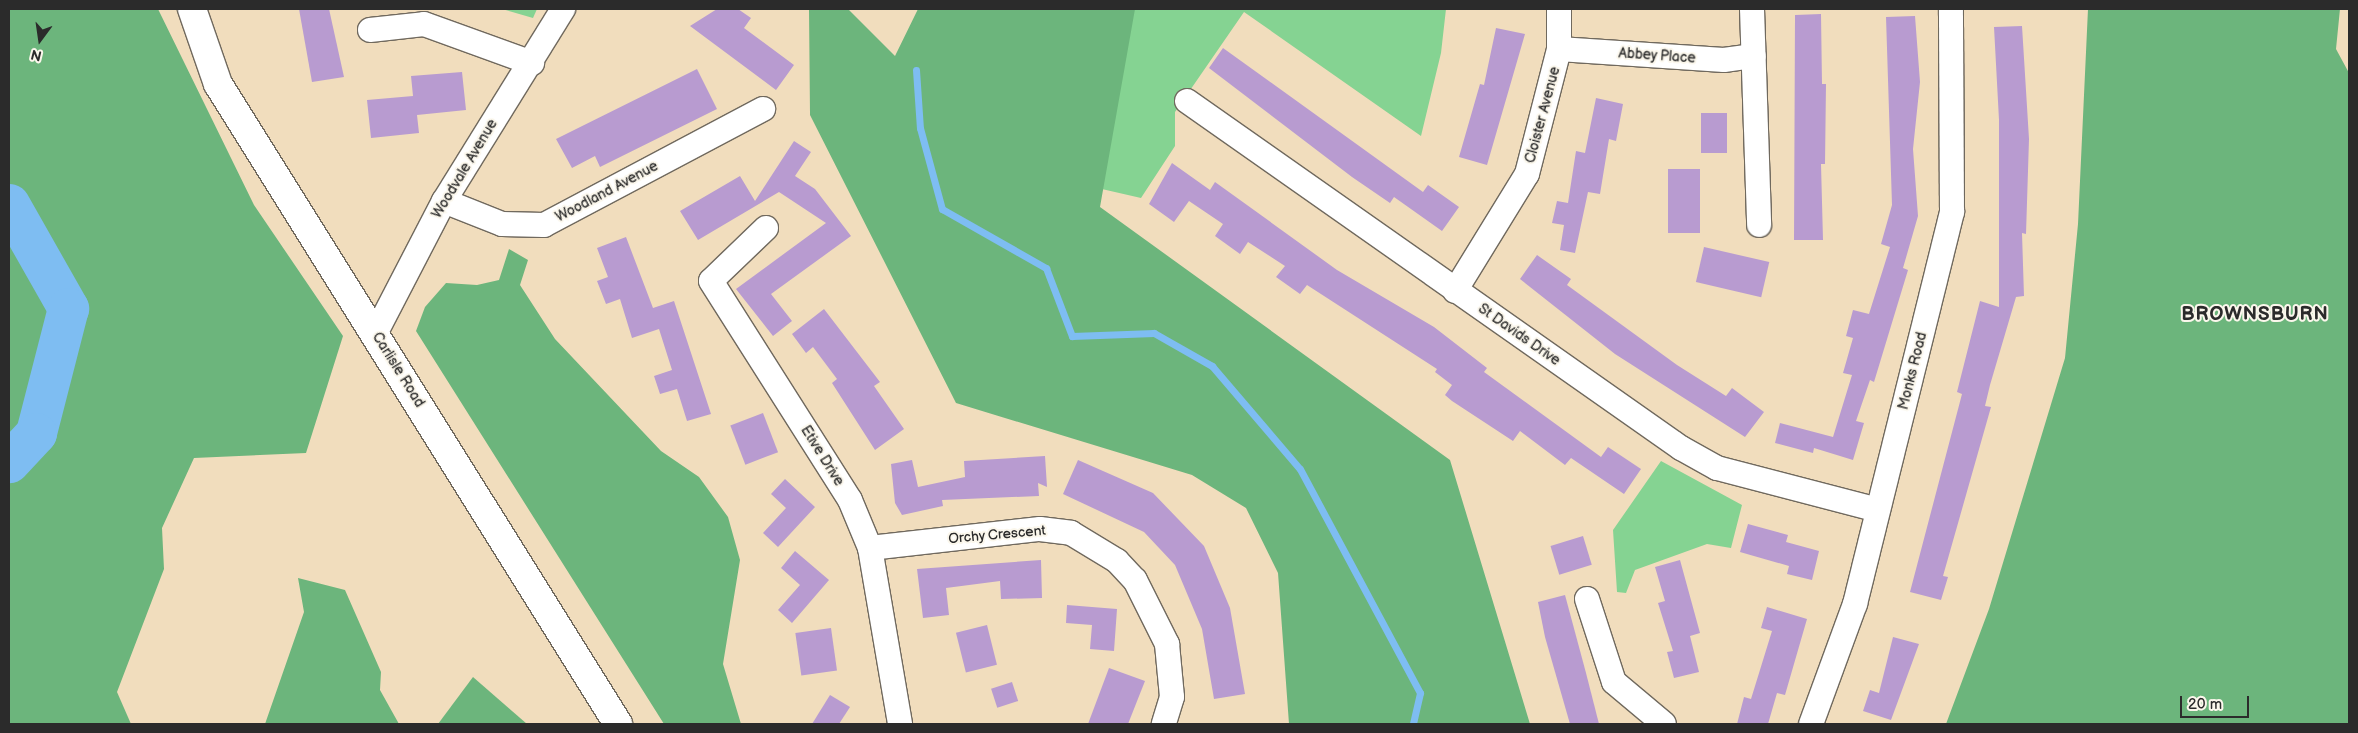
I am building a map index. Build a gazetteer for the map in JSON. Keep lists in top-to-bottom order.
{
  "streets": {
    "main road": ["Carlisle Road"],
    "street": [
      "Abbey Place",
      "Cloister Avenue",
      "Woodvale Avenue",
      "Woodland Avenue",
      "St Davids Drive",
      "Monks Road",
      "Etive Drive",
      "Orchy Crescent"
    ]
  },
  "crossings": [
    ["Abbey Place", "Cloister Avenue"],
    ["Cloister Avenue", "St Davids Drive"],
    ["Woodvale Avenue", "Woodland Avenue"],
    ["Woodvale Avenue", "Carlisle Road"],
    ["St Davids Drive", "Monks Road"],
    ["Etive Drive", "Orchy Crescent"]
  ],
  "districts": ["BROWNSBURN"],
  "scale_bar": "20 m",
  "north": "bottom"
}
